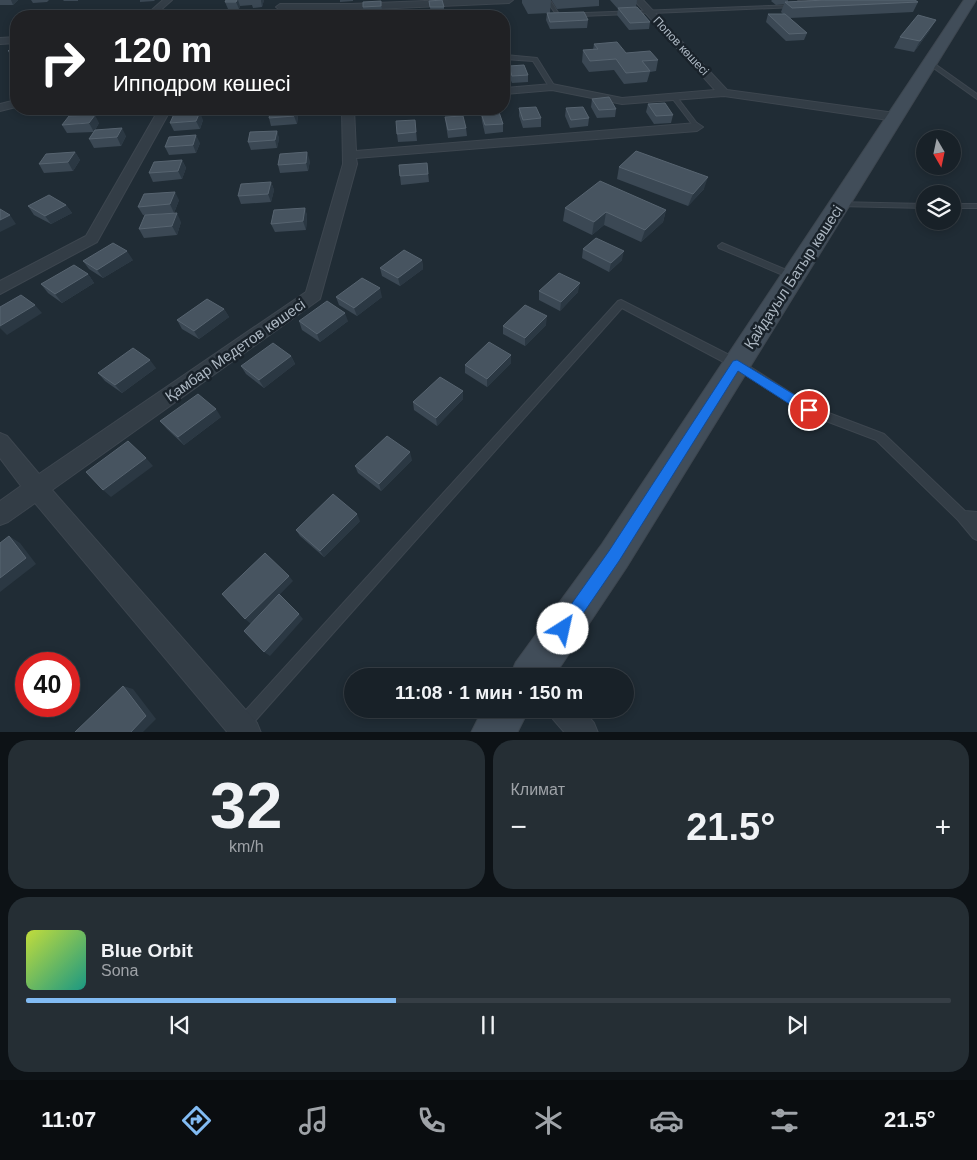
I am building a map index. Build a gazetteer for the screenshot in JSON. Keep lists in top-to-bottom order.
{
  "streets": {
    "street": ["Попов көшесі", "Қайдауыл Батыр көшесі", "Қамбар Медетов көшесі"]
  },
  "north": "bottom",
  "page": {
    "turn": ["120 m", "Ипподром көшесі"],
    "limit": "40",
    "trip": "11:08 · 1 мин · 150 m",
    "tile": [
      ["32", "km/h"],
      "Климат"
    ],
    "heat": ["−", "21.5°", "+"],
    "song": ["Blue Orbit", "Sona"],
    "tabs": ["11:07", "21.5°"]
  }
}
